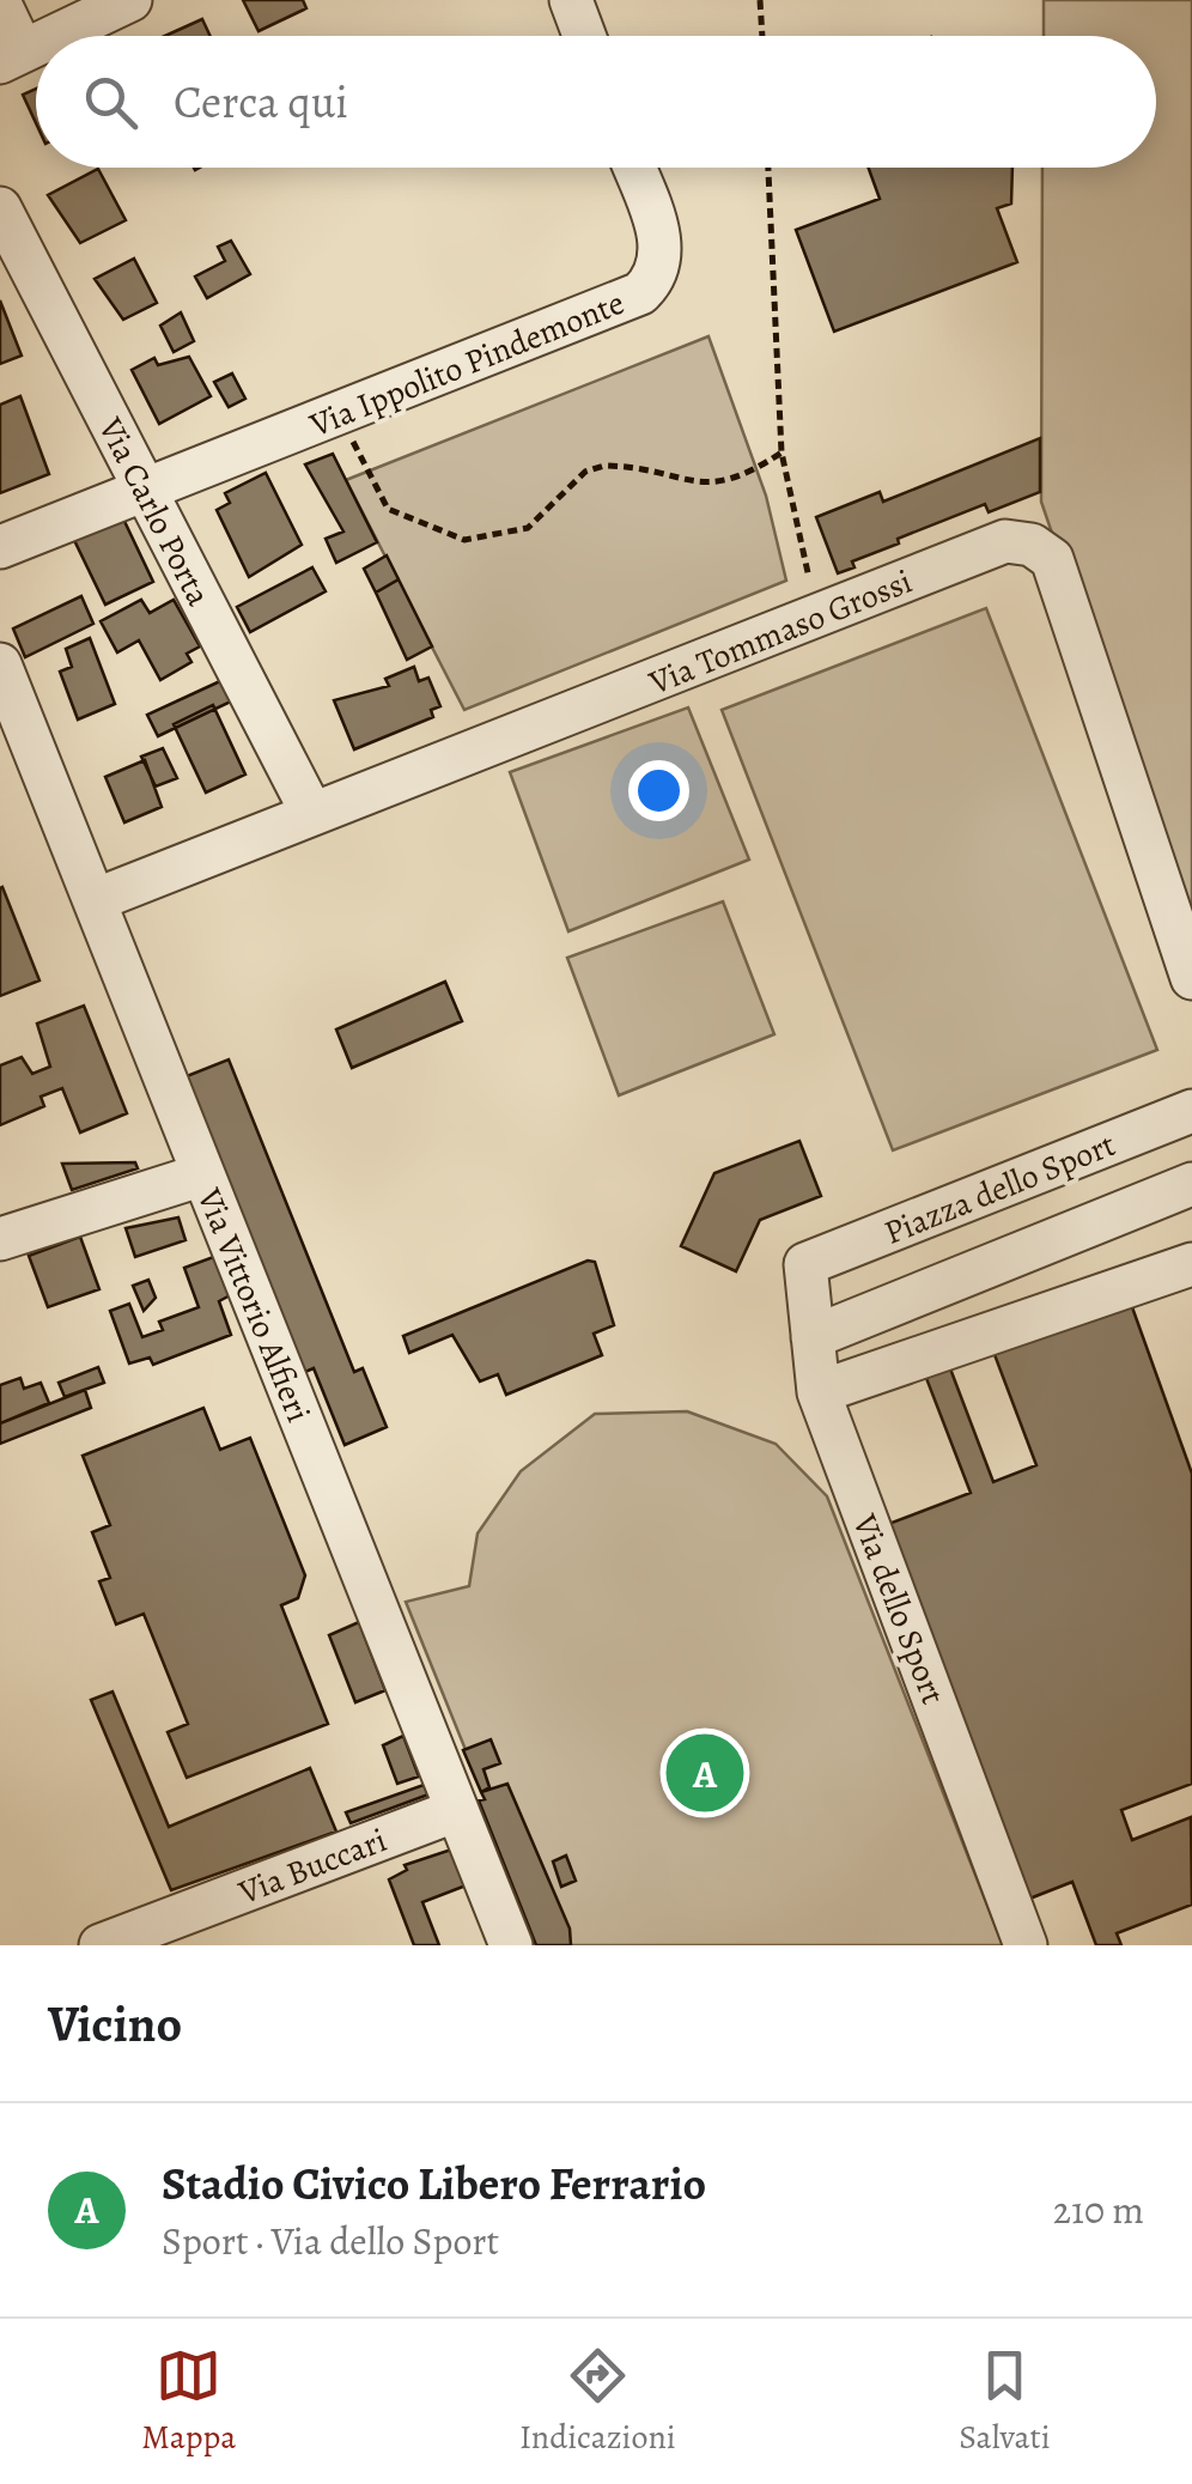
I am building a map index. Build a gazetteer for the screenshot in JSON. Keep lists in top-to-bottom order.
{
  "streets": {
    "street": [
      "Via Ippolito Pindemonte",
      "Via Carlo Porta",
      "Via Tommaso Grossi",
      "Piazza dello Sport",
      "Via Vittorio Alfieri",
      "Via dello Sport",
      "Via Buccari"
    ]
  },
  "crossings": [
    ["Via Ippolito Pindemonte", "Via Carlo Porta"],
    ["Via Carlo Porta", "Via Tommaso Grossi"],
    ["Via Tommaso Grossi", "Via Vittorio Alfieri"],
    ["Piazza dello Sport", "Via dello Sport"],
    ["Via Vittorio Alfieri", "Via Buccari"]
  ],
  "page": {
    "search": "Cerca qui",
    "pins": "A",
    "heading": "Vicino",
    "list": [
      {
        "mark": "A",
        "name": "Stadio Civico Libero Ferrario",
        "note": "Sport · Via dello Sport",
        "value": "210 m"
      }
    ],
    "nav": ["Mappa", "Indicazioni", "Salvati"]
  }
}
